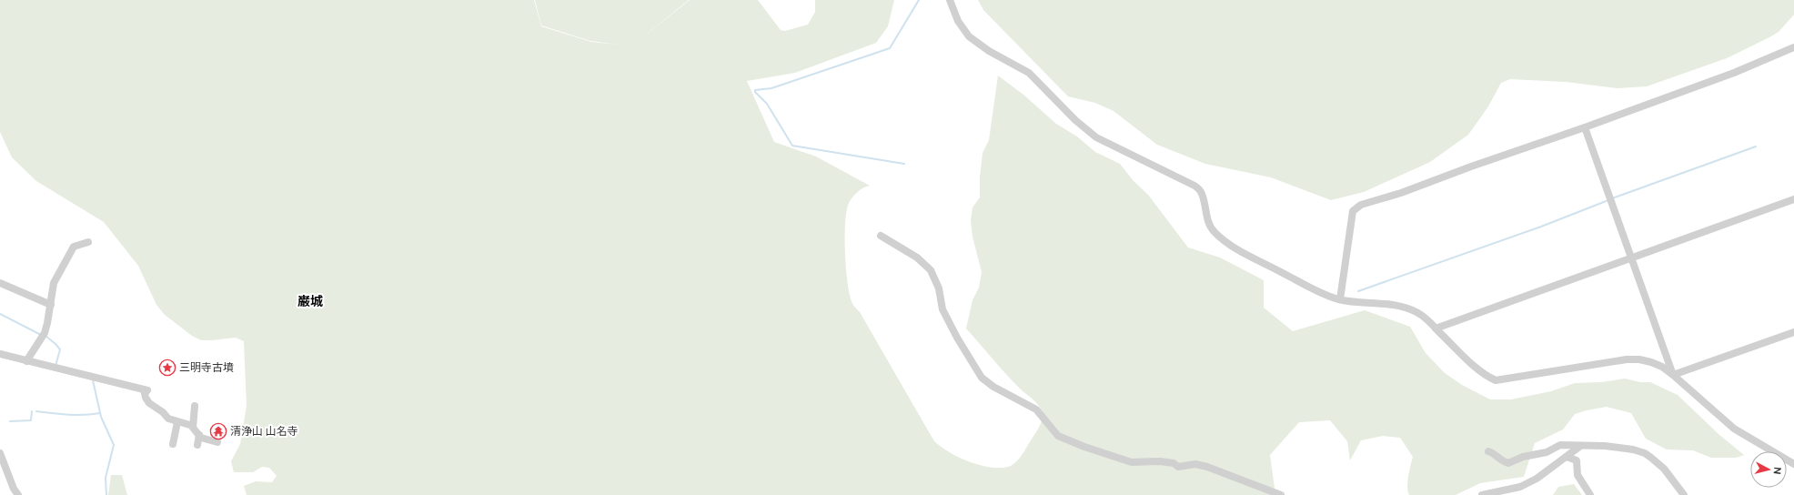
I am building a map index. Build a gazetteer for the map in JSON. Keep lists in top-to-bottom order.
{
  "districts": ["巌城"],
  "places": {
    "place": ["三明寺古墳"],
    "temple": ["清浄山 山名寺"]
  },
  "north": "right"
}
